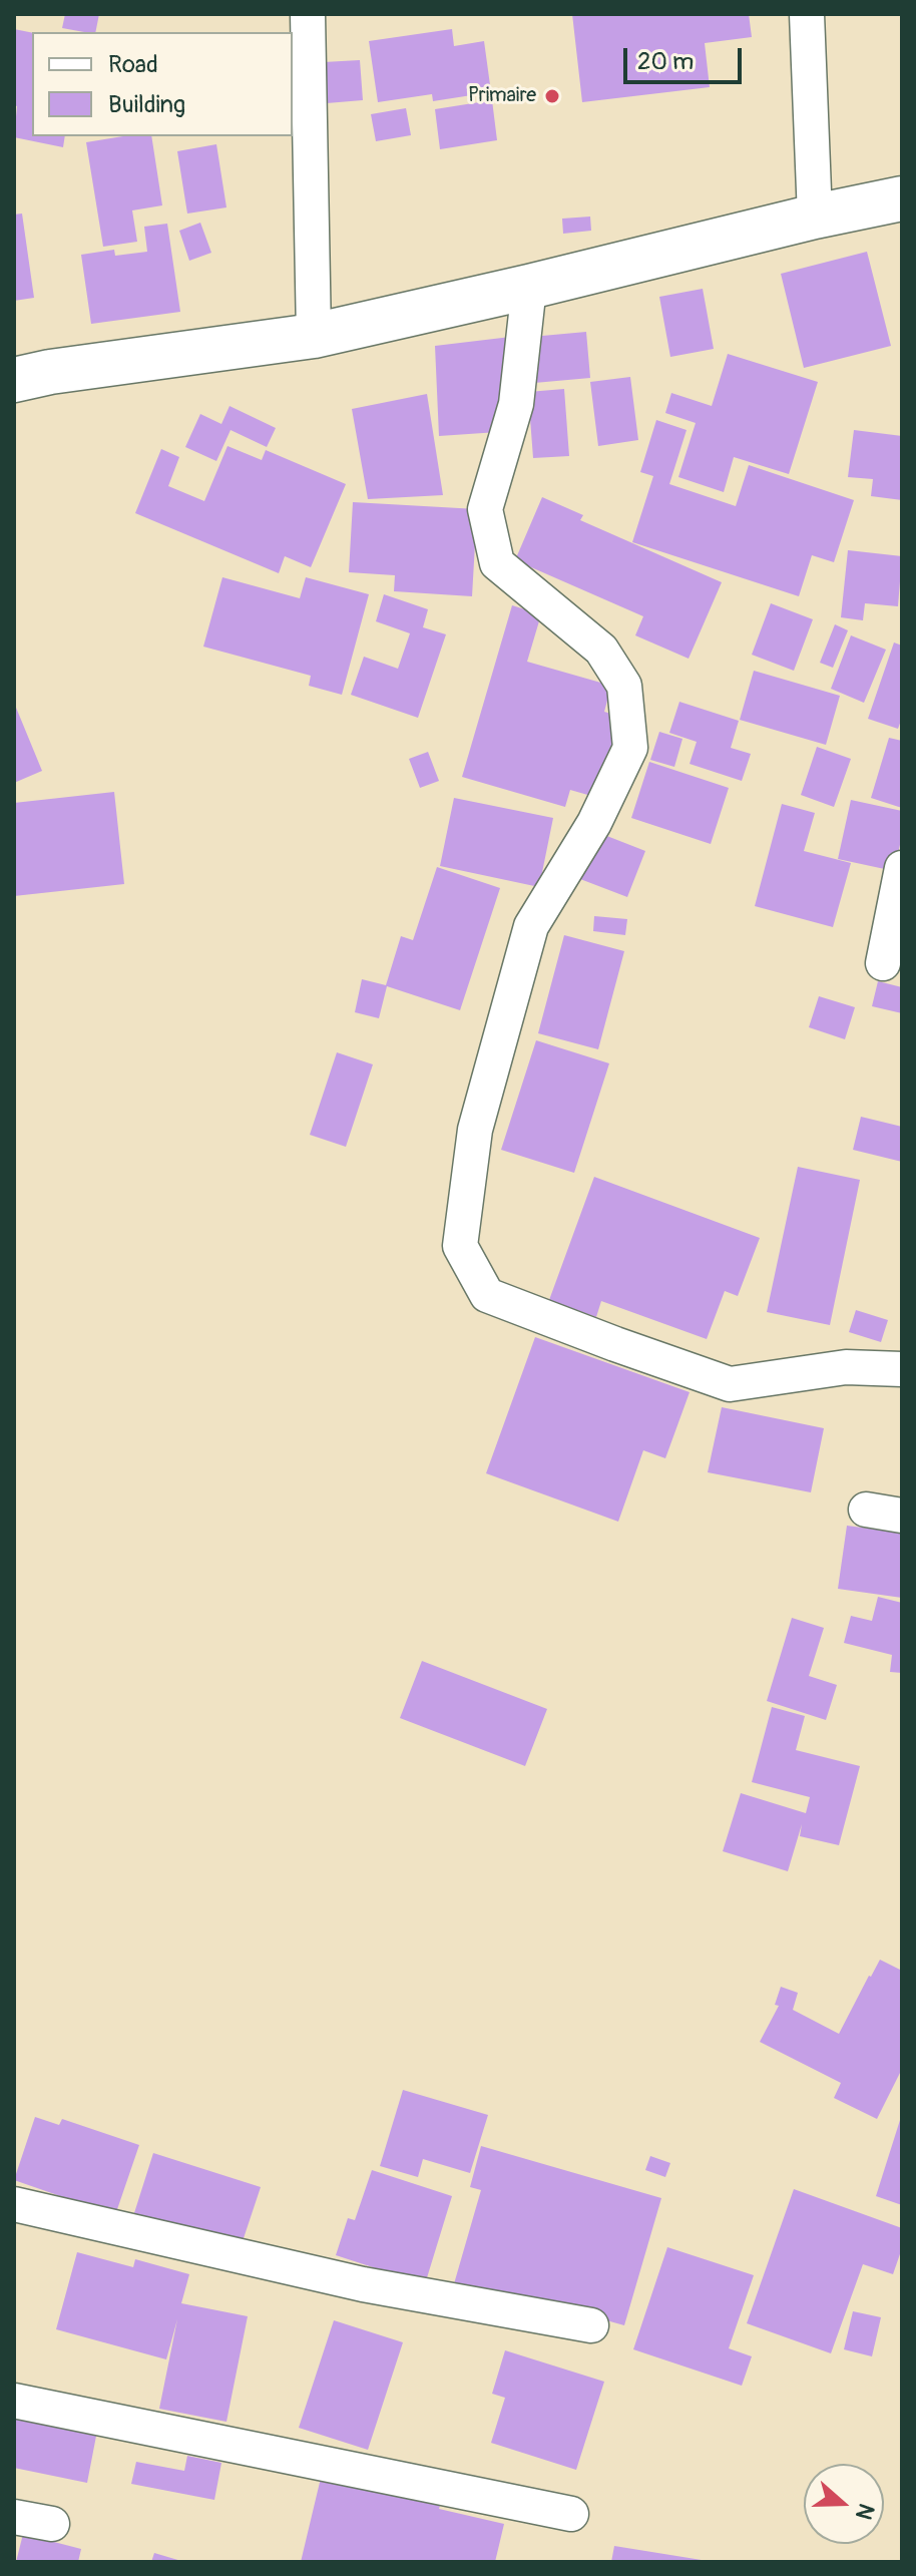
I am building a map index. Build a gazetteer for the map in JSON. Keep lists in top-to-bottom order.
{
  "places": ["Primaire"],
  "legend": ["Road", "Building"],
  "scale_bar": "20 m",
  "north": "right"
}
